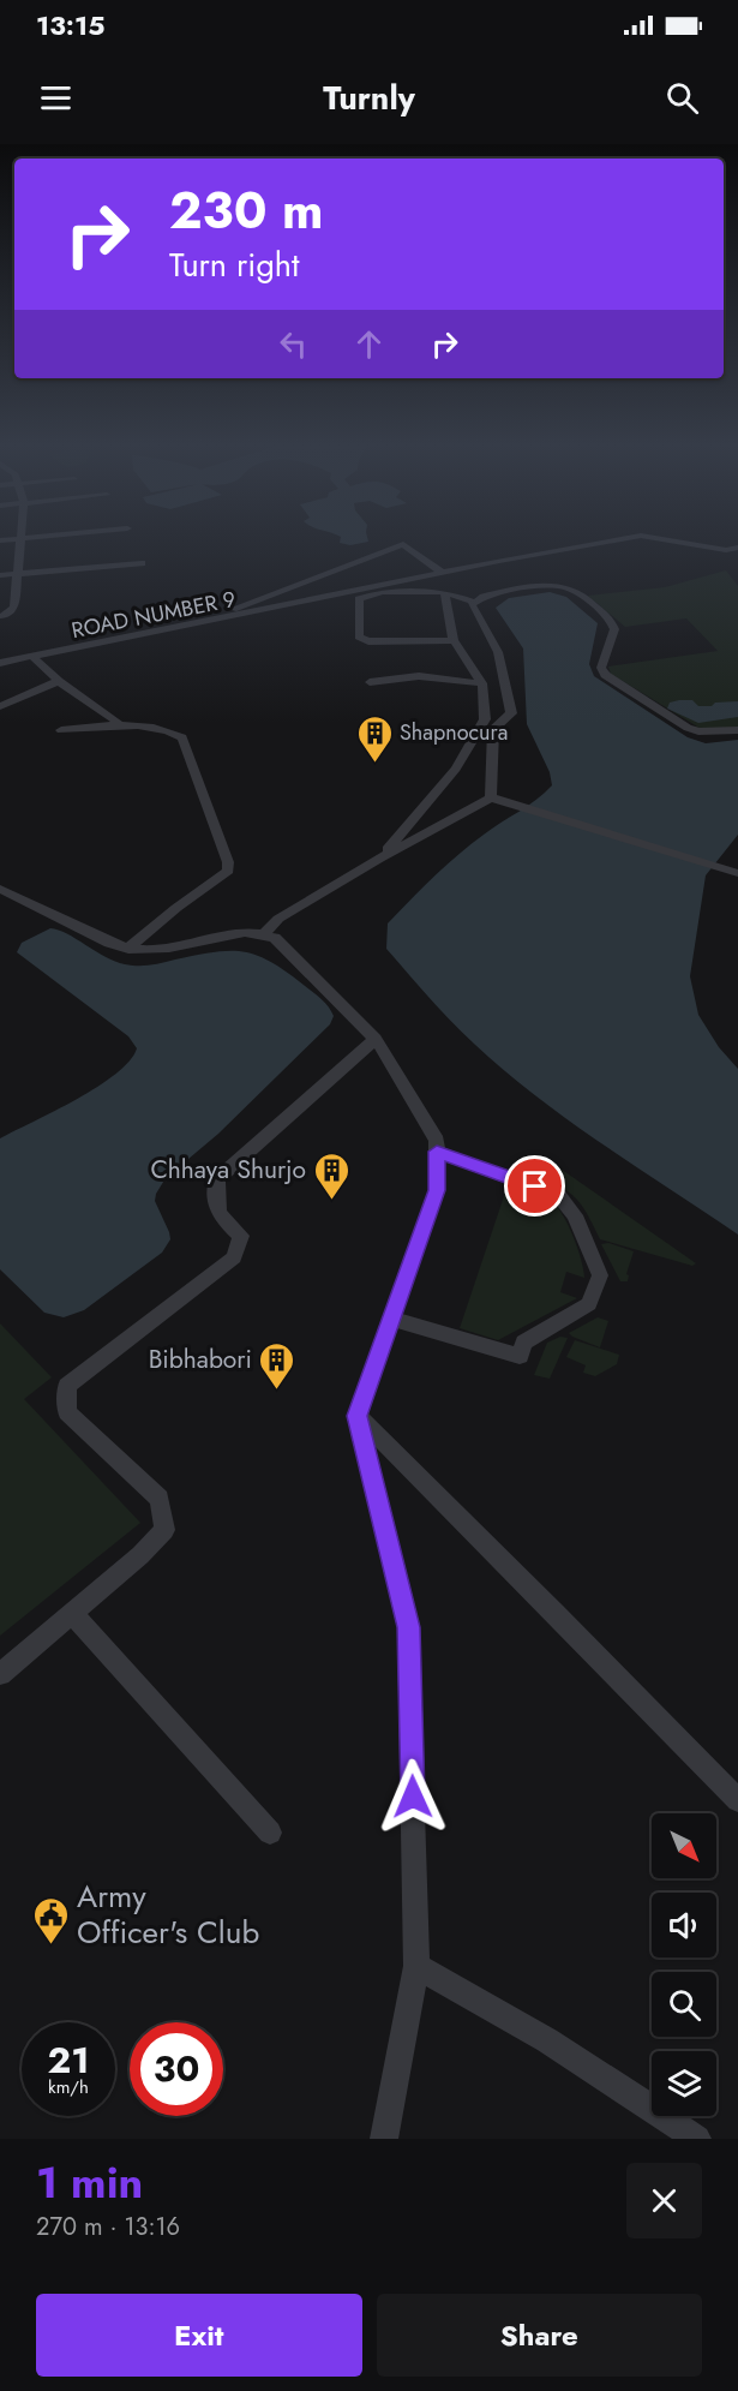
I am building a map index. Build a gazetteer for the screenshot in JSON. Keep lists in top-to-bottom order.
{
  "streets": {
    "street": ["ROAD NUMBER 9"]
  },
  "places": {
    "building": ["Shapnocura", "Chhaya Shurjo", "Bibhabori"],
    "public building": ["Army Officer's Club"]
  },
  "north": "bottom right",
  "page": {
    "status": "13:15",
    "header": "Turnly",
    "turn": ["230 m", "Turn right"],
    "speed": "21 km/h",
    "limit": "30",
    "heading": ["1 min", "270 m · 13:16"],
    "buttons": ["Exit", "Share"]
  }
}
